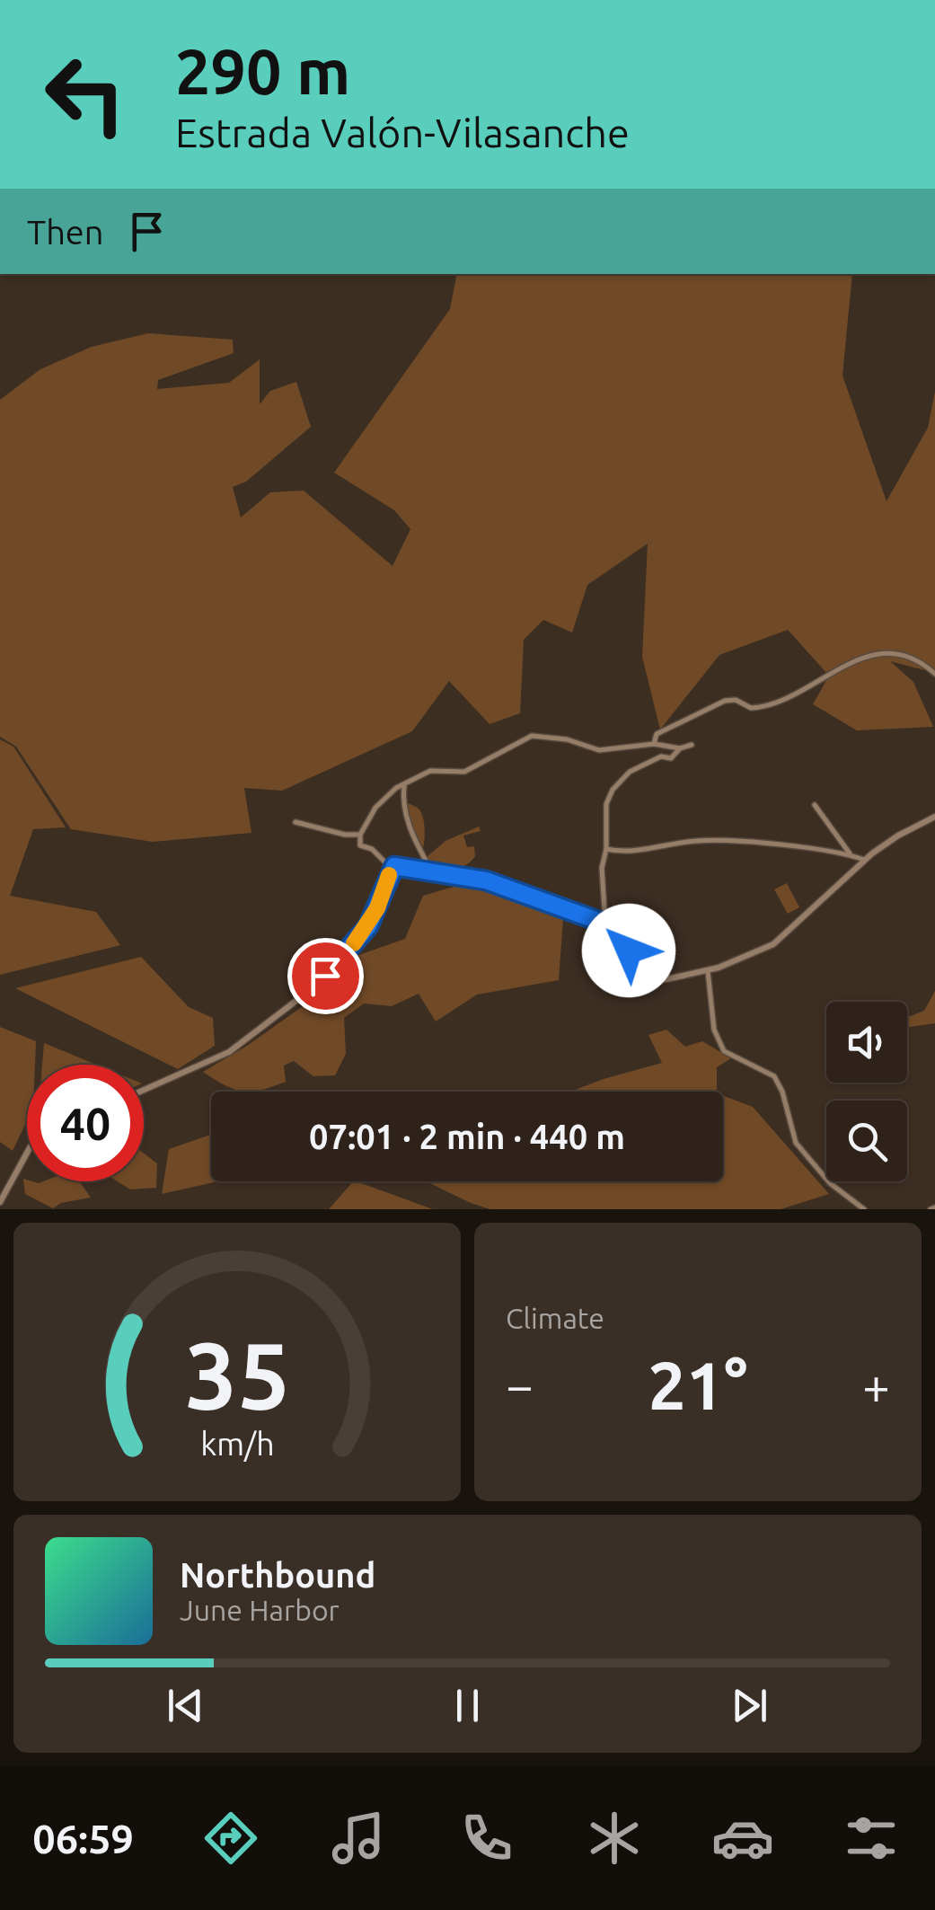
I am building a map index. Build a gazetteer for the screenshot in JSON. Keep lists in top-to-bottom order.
{
  "page": {
    "turn": ["290 m", "Estrada Valón-Vilasanche"],
    "then": "Then",
    "limit": "40",
    "trip": "07:01 · 2 min · 440 m",
    "tile": "Climate",
    "heat": ["−", "21°", "+"],
    "song": ["Northbound", "June Harbor"],
    "tabs": "06:59",
    "gauge": ["35", "km/h"]
  }
}
